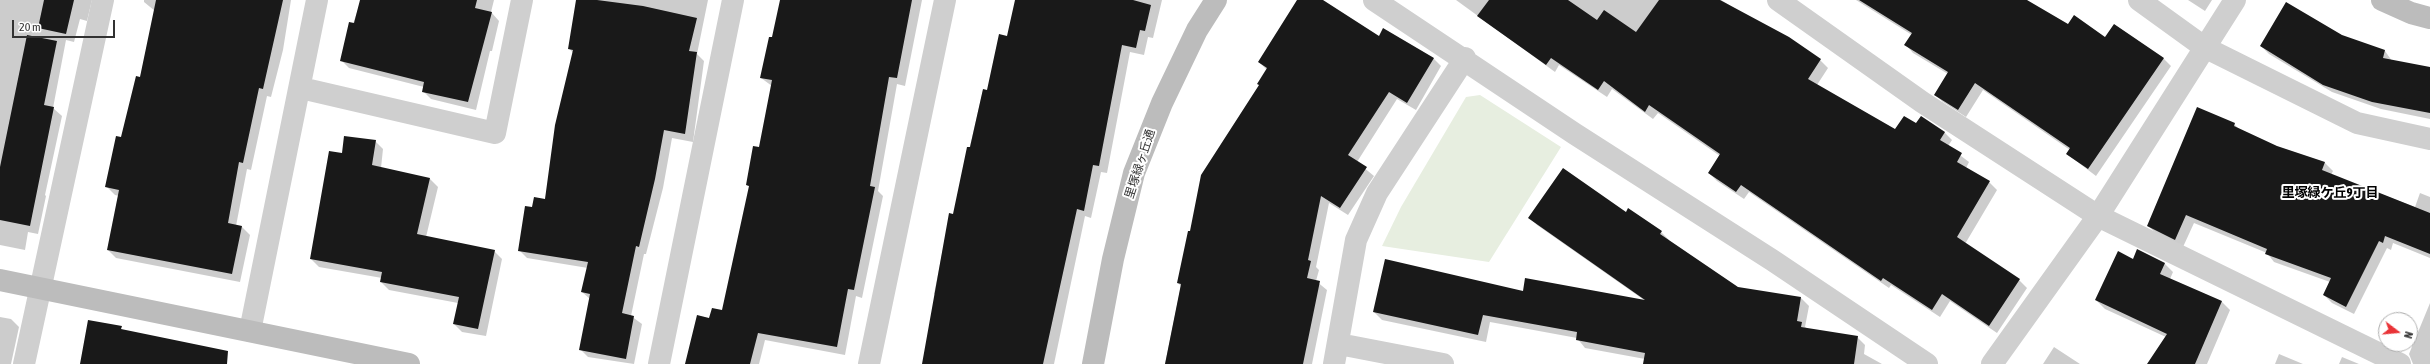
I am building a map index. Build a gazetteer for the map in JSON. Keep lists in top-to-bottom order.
{
  "streets": {
    "street": ["里塚緑ヶ丘通"]
  },
  "districts": ["里塚緑ケ丘9丁目"],
  "scale_bar": "20 m",
  "north": "right"
}
